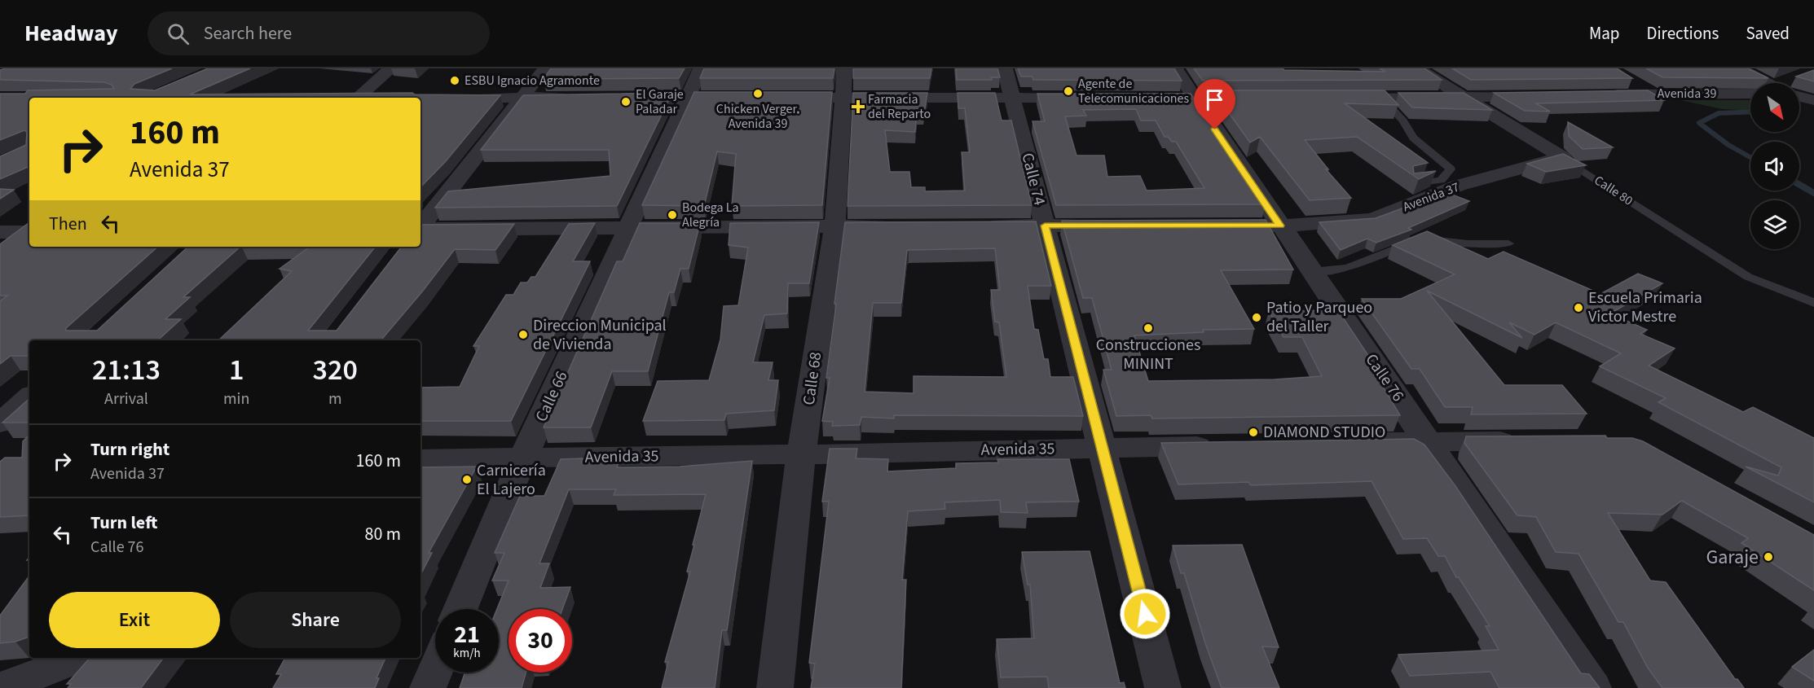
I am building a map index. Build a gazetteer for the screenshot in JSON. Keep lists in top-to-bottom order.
{
  "streets": {
    "street": [
      "Avenida 39",
      "Calle 74",
      "Calle 80",
      "Avenida 37",
      "Calle 76",
      "Calle 68",
      "Calle 66",
      "Avenida 35"
    ]
  },
  "crossings": [
    ["Calle 74", "Avenida 35"],
    ["Calle 80", "Avenida 37"],
    ["Avenida 37", "Calle 76"],
    ["Calle 68", "Avenida 35"],
    ["Calle 66", "Avenida 35"]
  ],
  "places": {
    "other": [
      "ESBU Ignacio Agramonte",
      "Agente de Telecomunicaciones",
      "Chicken Verger. Avenida 39",
      "El Garaje Paladar",
      "Bodega La Alegría",
      "Escuela Primaria Victor Mestre",
      "Patio y Parqueo del Taller",
      "Construcciones MININT",
      "Direccion Municipal de Vivienda",
      "DIAMOND STUDIO",
      "Carnicería El Lajero",
      "Garaje"
    ],
    "health": ["Farmacia del Reparto"]
  },
  "north": "bottom right",
  "page": {
    "header": "Headway",
    "search": "Search here",
    "nav": ["Map", "Directions", "Saved"],
    "turn": ["160 m", "Avenida 37"],
    "then": "Then",
    "eta": [
      "21:13",
      "Arrival",
      "1",
      "min",
      "320",
      "m"
    ],
    "list": [
      {
        "name": "Turn right",
        "note": "Avenida 37",
        "value": "160 m"
      },
      {
        "name": "Turn left",
        "note": "Calle 76",
        "value": "80 m"
      }
    ],
    "buttons": ["Exit", "Share"],
    "speed": "21 km/h",
    "limit": "30"
  }
}
